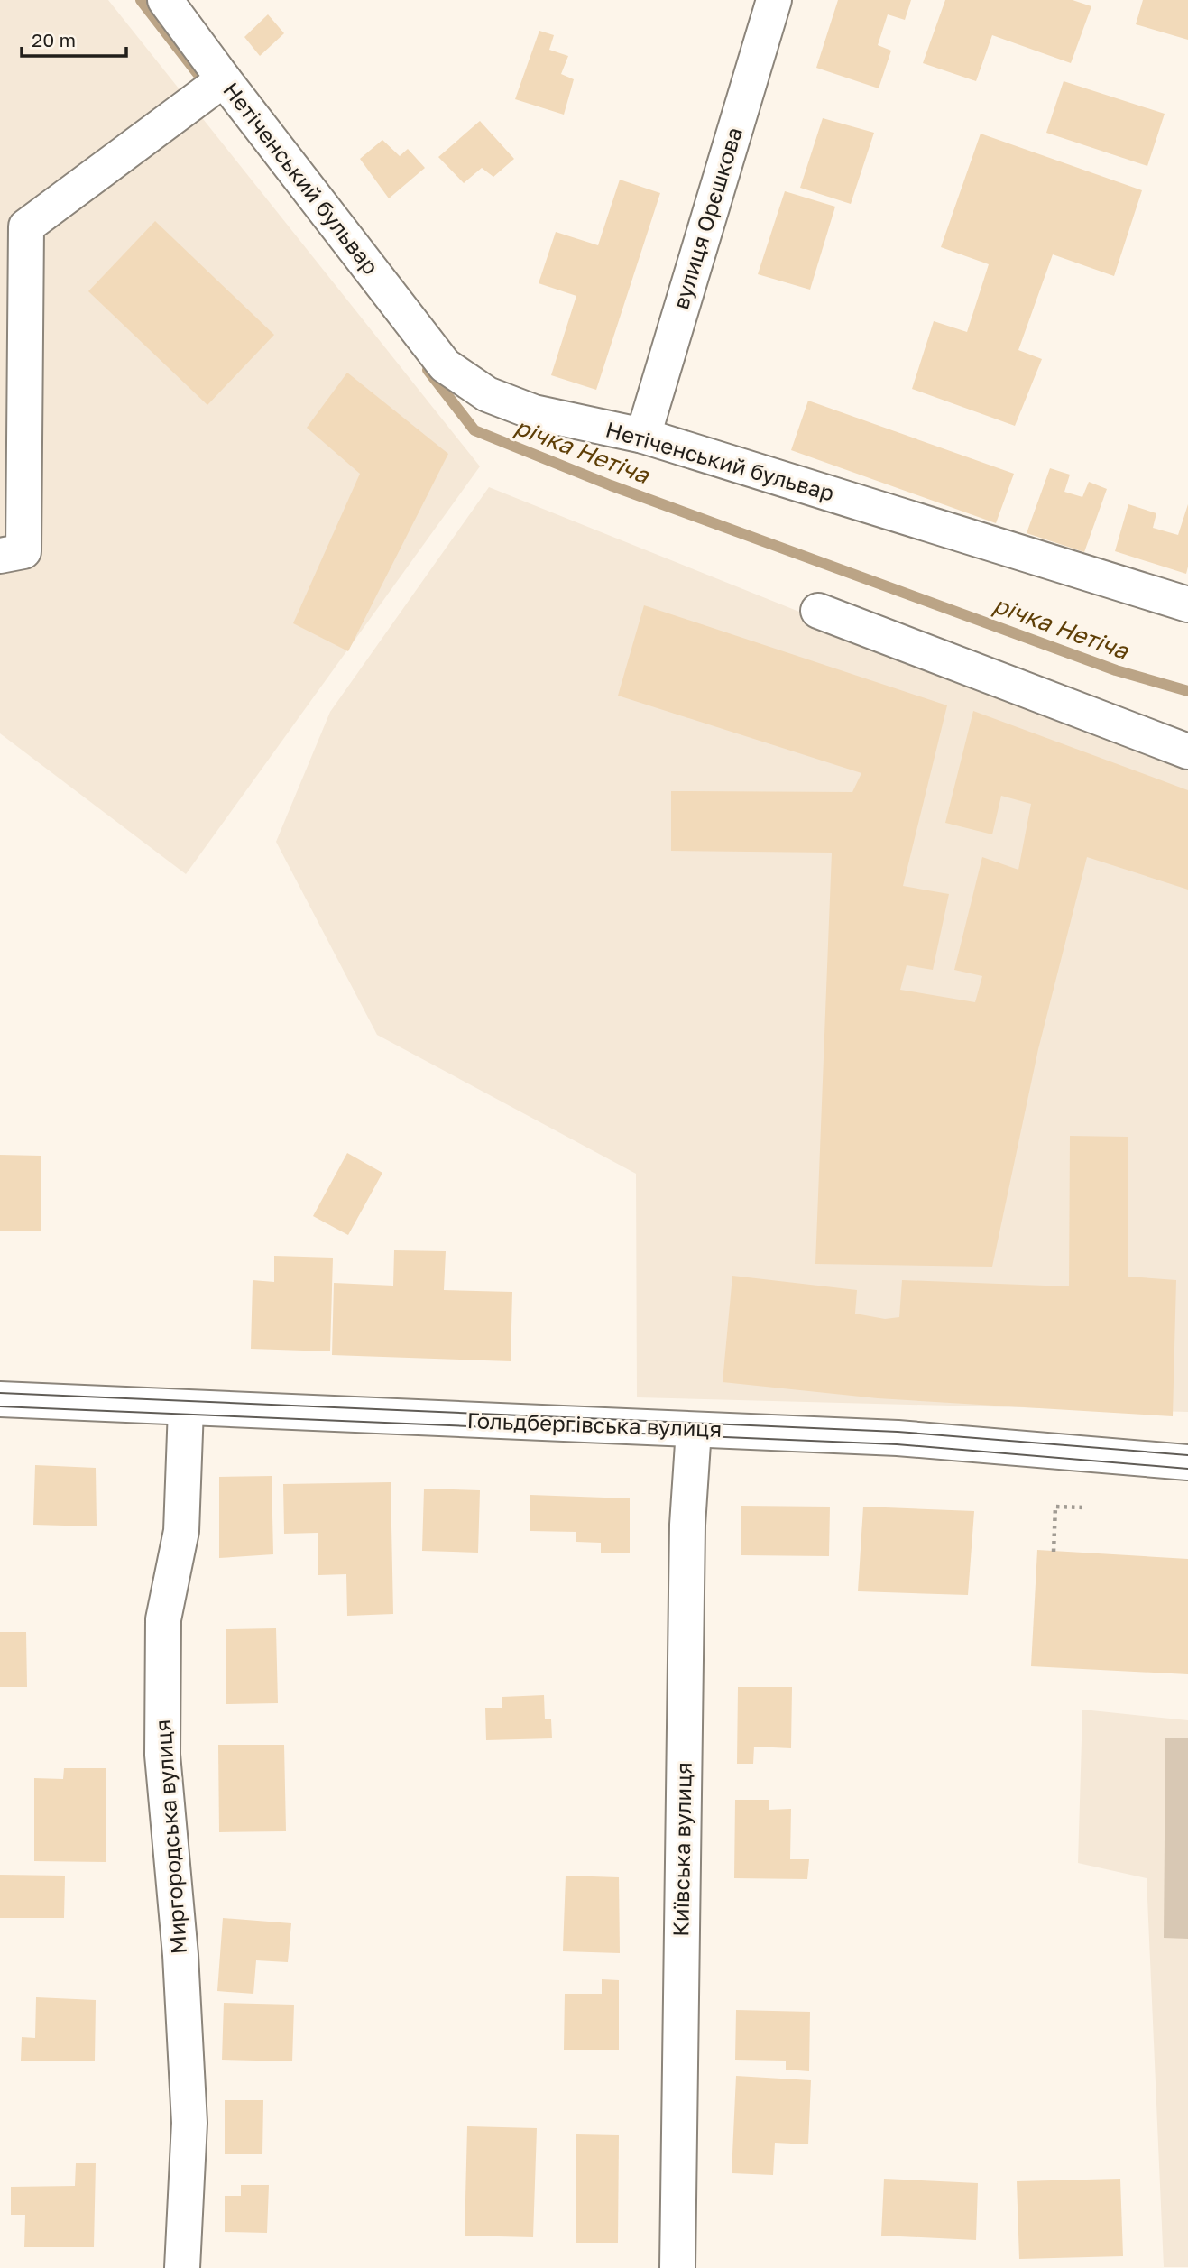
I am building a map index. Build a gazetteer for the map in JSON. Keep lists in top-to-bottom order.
{
  "streets": {
    "street": [
      "Нетіченський бульвар",
      "вулиця Орєшкова",
      "Гольдбергівська вулиця",
      "Миргородська вулиця",
      "Київська вулиця"
    ]
  },
  "crossings": [
    ["Нетіченський бульвар", "вулиця Орєшкова"],
    ["Гольдбергівська вулиця", "Миргородська вулиця"],
    ["Гольдбергівська вулиця", "Київська вулиця"]
  ],
  "water": ["річка Нетіча"],
  "scale_bar": "20 m"
}
